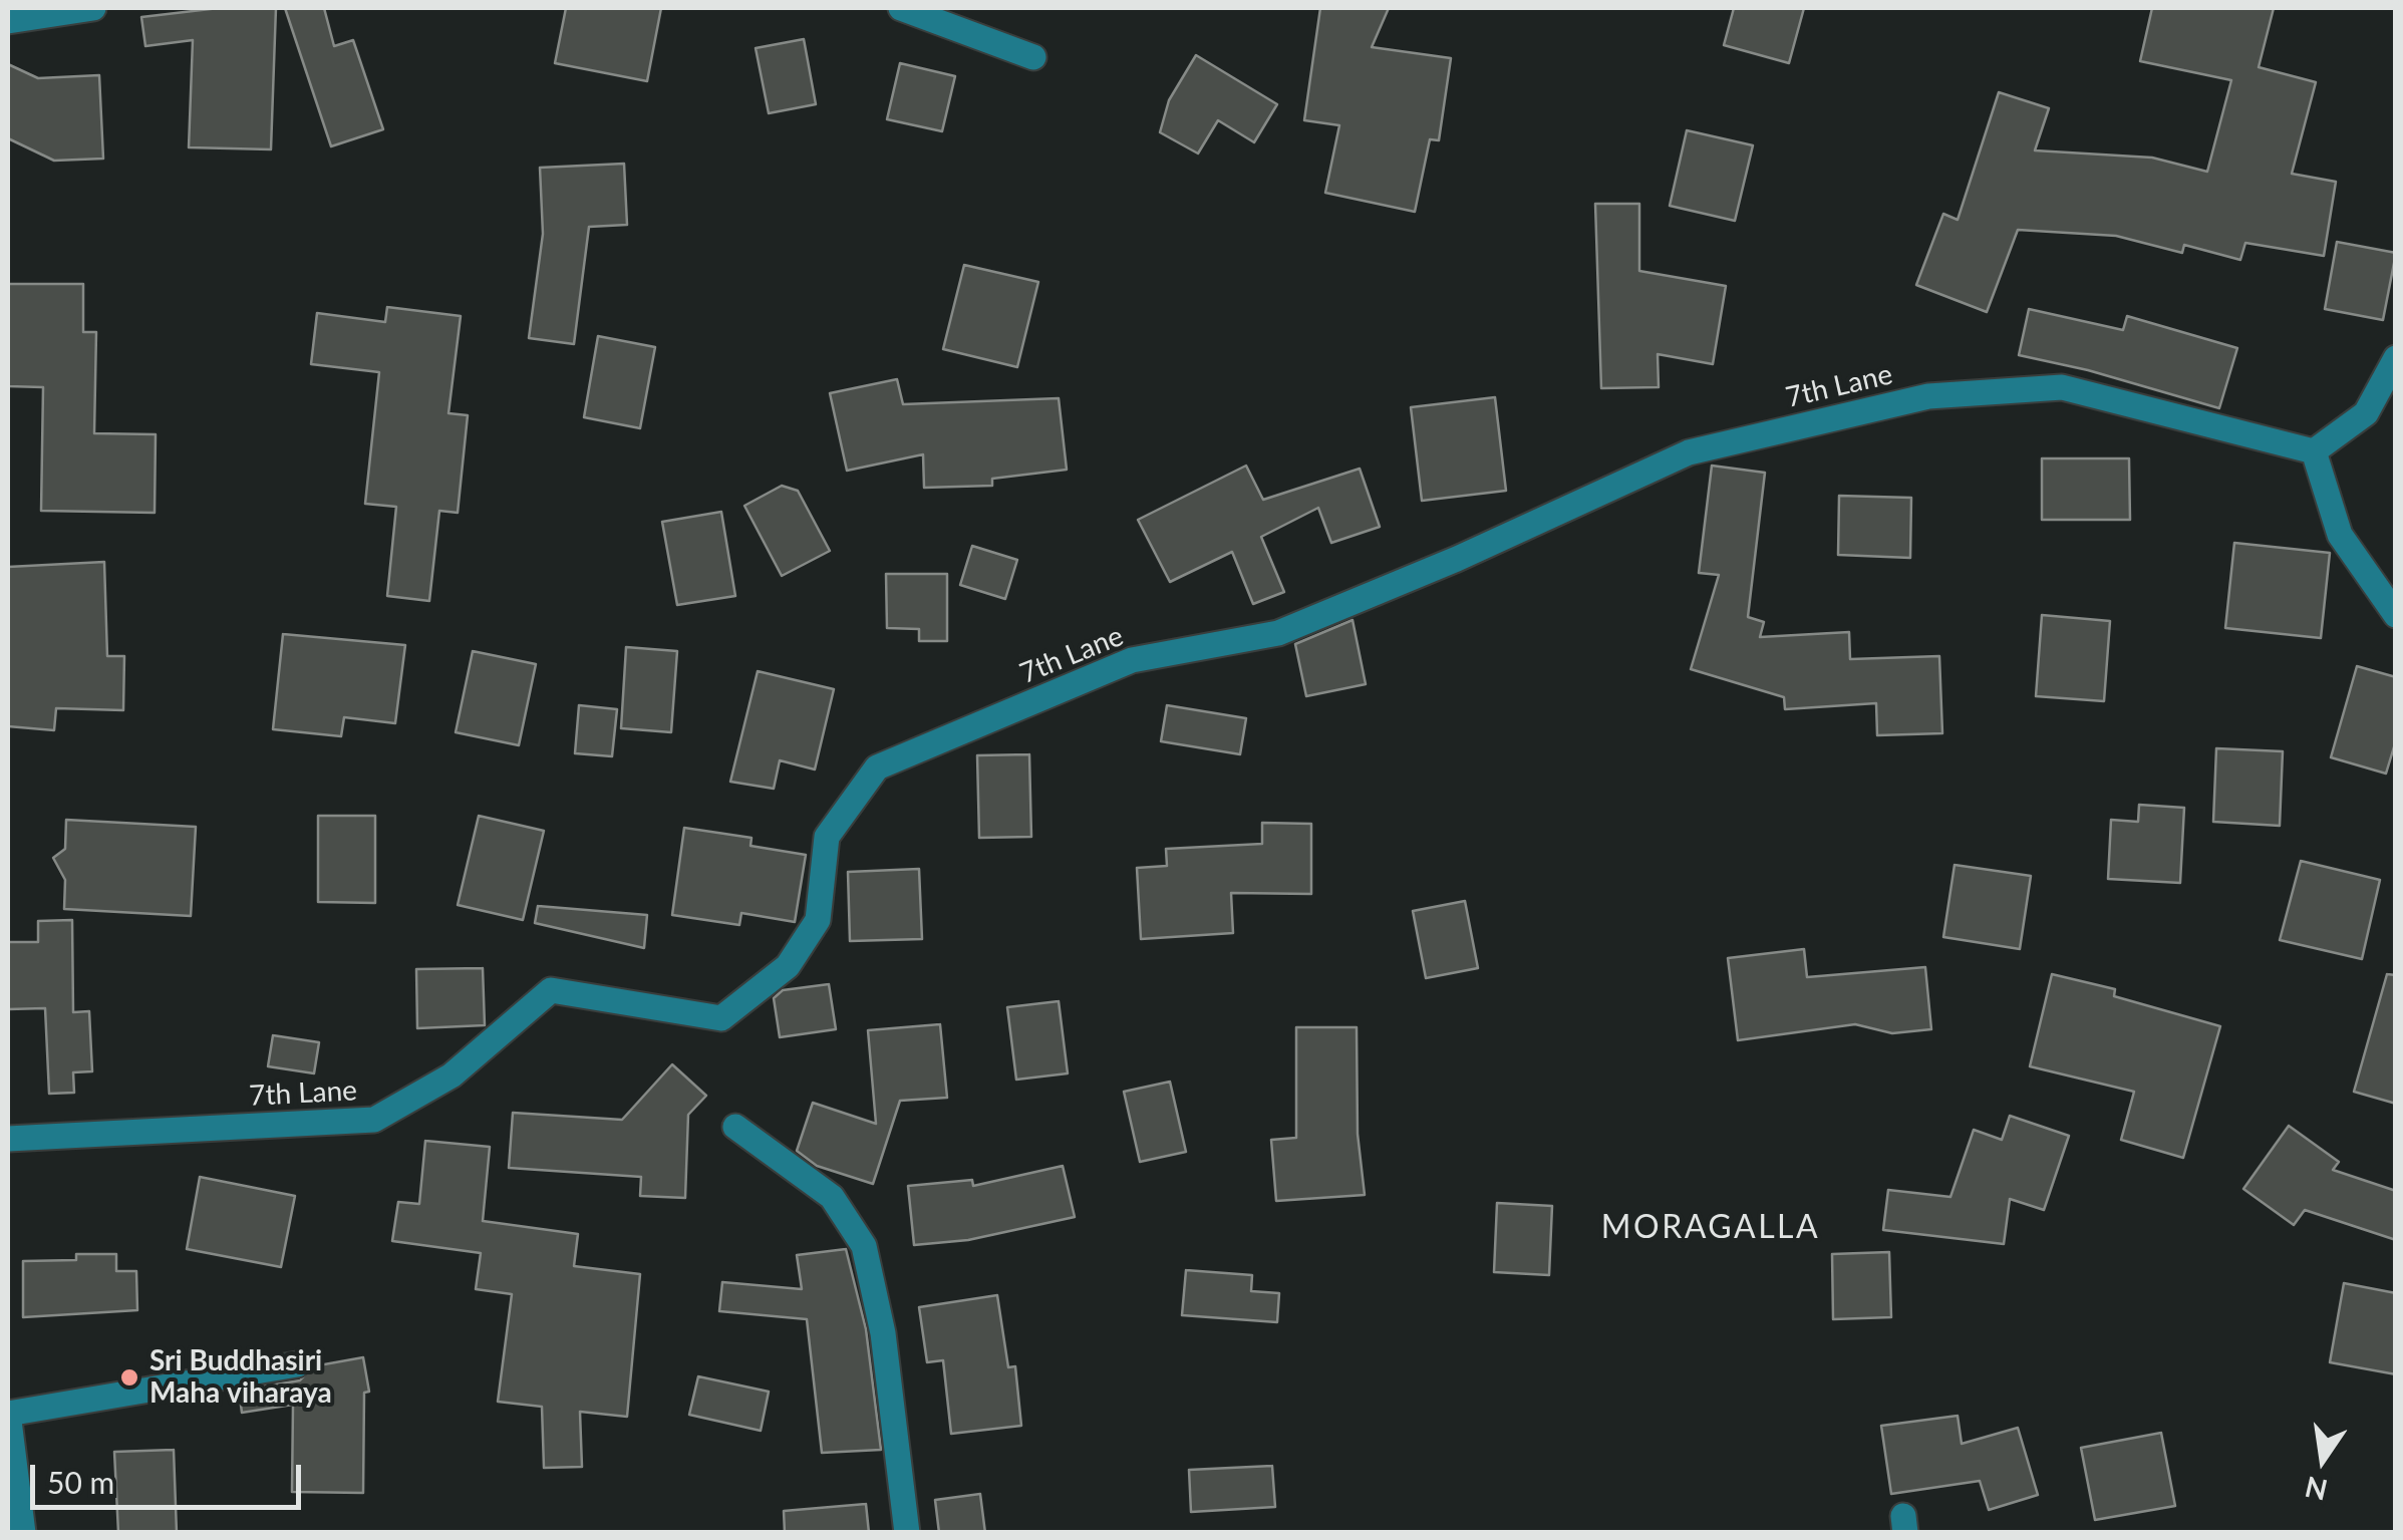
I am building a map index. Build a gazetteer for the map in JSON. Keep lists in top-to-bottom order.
{
  "streets": {
    "street": ["7th Lane"]
  },
  "districts": ["MORAGALLA"],
  "places": ["Sri Buddhasiri Maha viharaya"],
  "scale_bar": "50 m",
  "north": "bottom"
}
